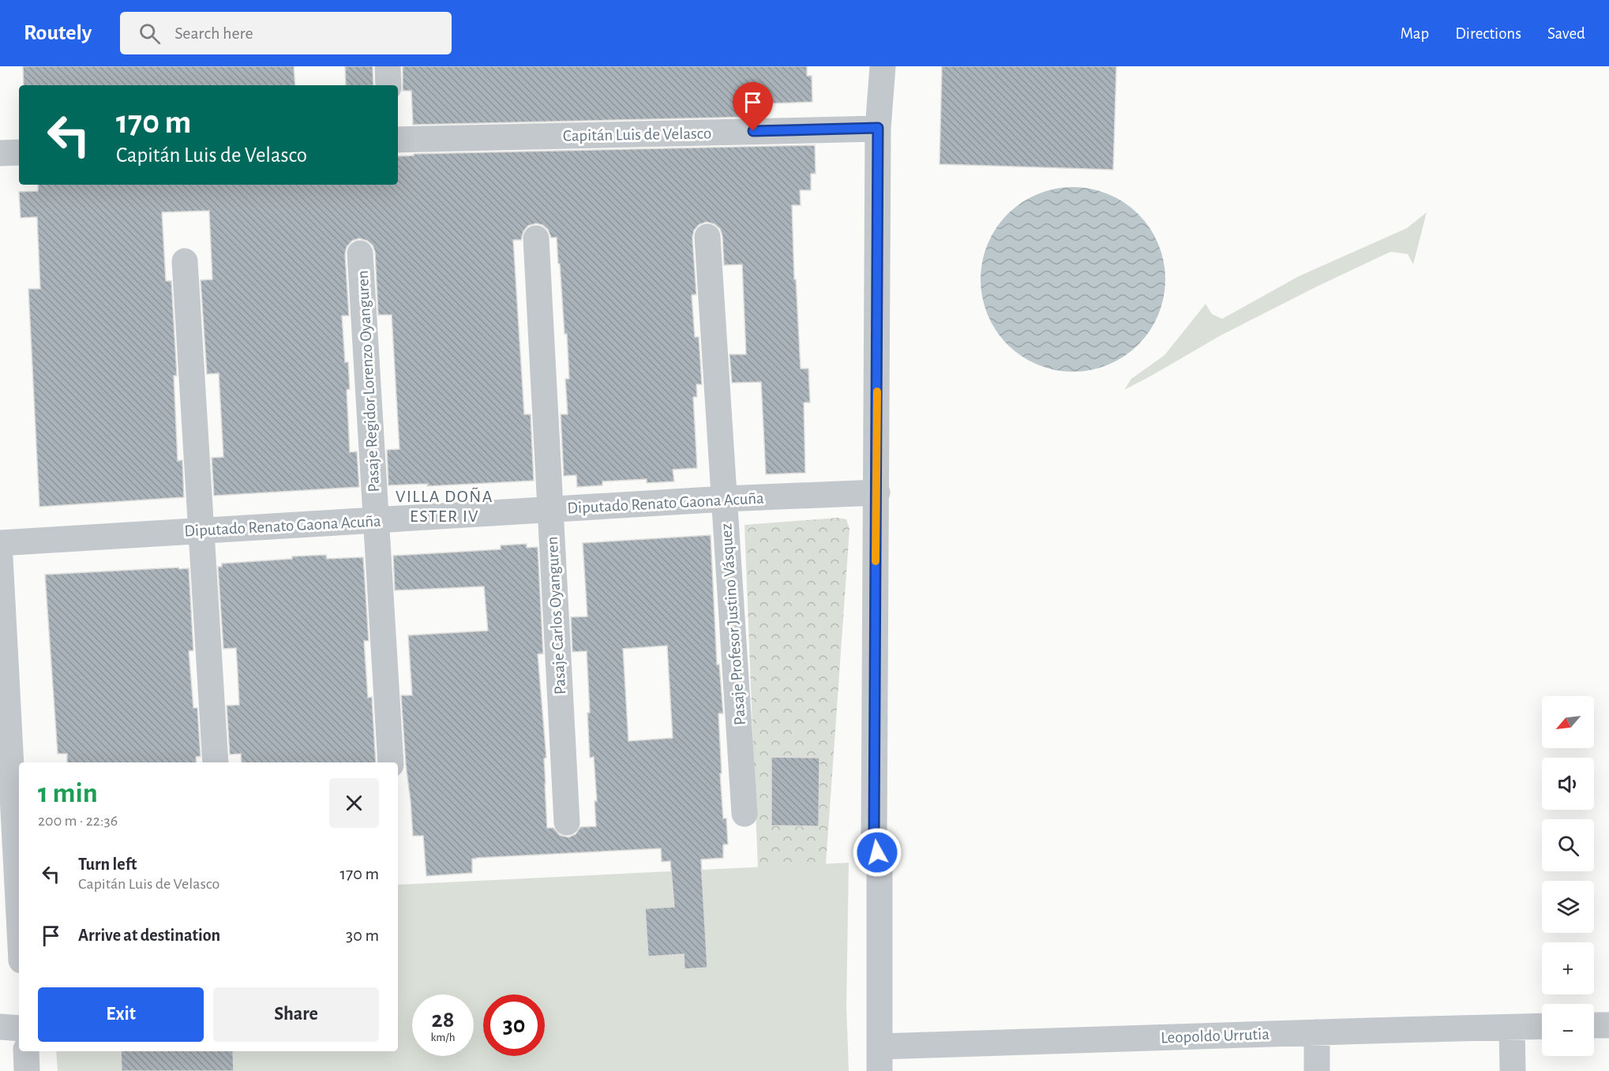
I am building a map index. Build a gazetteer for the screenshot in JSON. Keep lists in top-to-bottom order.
{
  "streets": {
    "street": [
      "Capitán Luis de Velasco",
      "Pasaje Regidor Lorenzo Oyanguren",
      "Diputado Renato Gaona Acuña",
      "Pasaje Carlos Oyanguren",
      "Pasaje Profesor Justino Vásquez",
      "Leopoldo Urrutia"
    ]
  },
  "crossings": [
    ["Pasaje Regidor Lorenzo Oyanguren", "Diputado Renato Gaona Acuña"],
    ["Diputado Renato Gaona Acuña", "Pasaje Carlos Oyanguren"],
    ["Diputado Renato Gaona Acuña", "Pasaje Profesor Justino Vásquez"]
  ],
  "districts": ["VILLA DOÑA ESTER IV"],
  "north": "bottom left",
  "page": {
    "header": "Routely",
    "search": "Search here",
    "nav": ["Map", "Directions", "Saved"],
    "turn": ["170 m", "Capitán Luis de Velasco"],
    "map_buttons": ["+", "−"],
    "heading": ["1 min", "200 m · 22:36"],
    "list": [
      {
        "name": "Turn left",
        "note": "Capitán Luis de Velasco",
        "value": "170 m"
      },
      {
        "name": "Arrive at destination",
        "value": "30 m"
      }
    ],
    "buttons": ["Exit", "Share"],
    "speed": "28 km/h",
    "limit": "30"
  }
}
